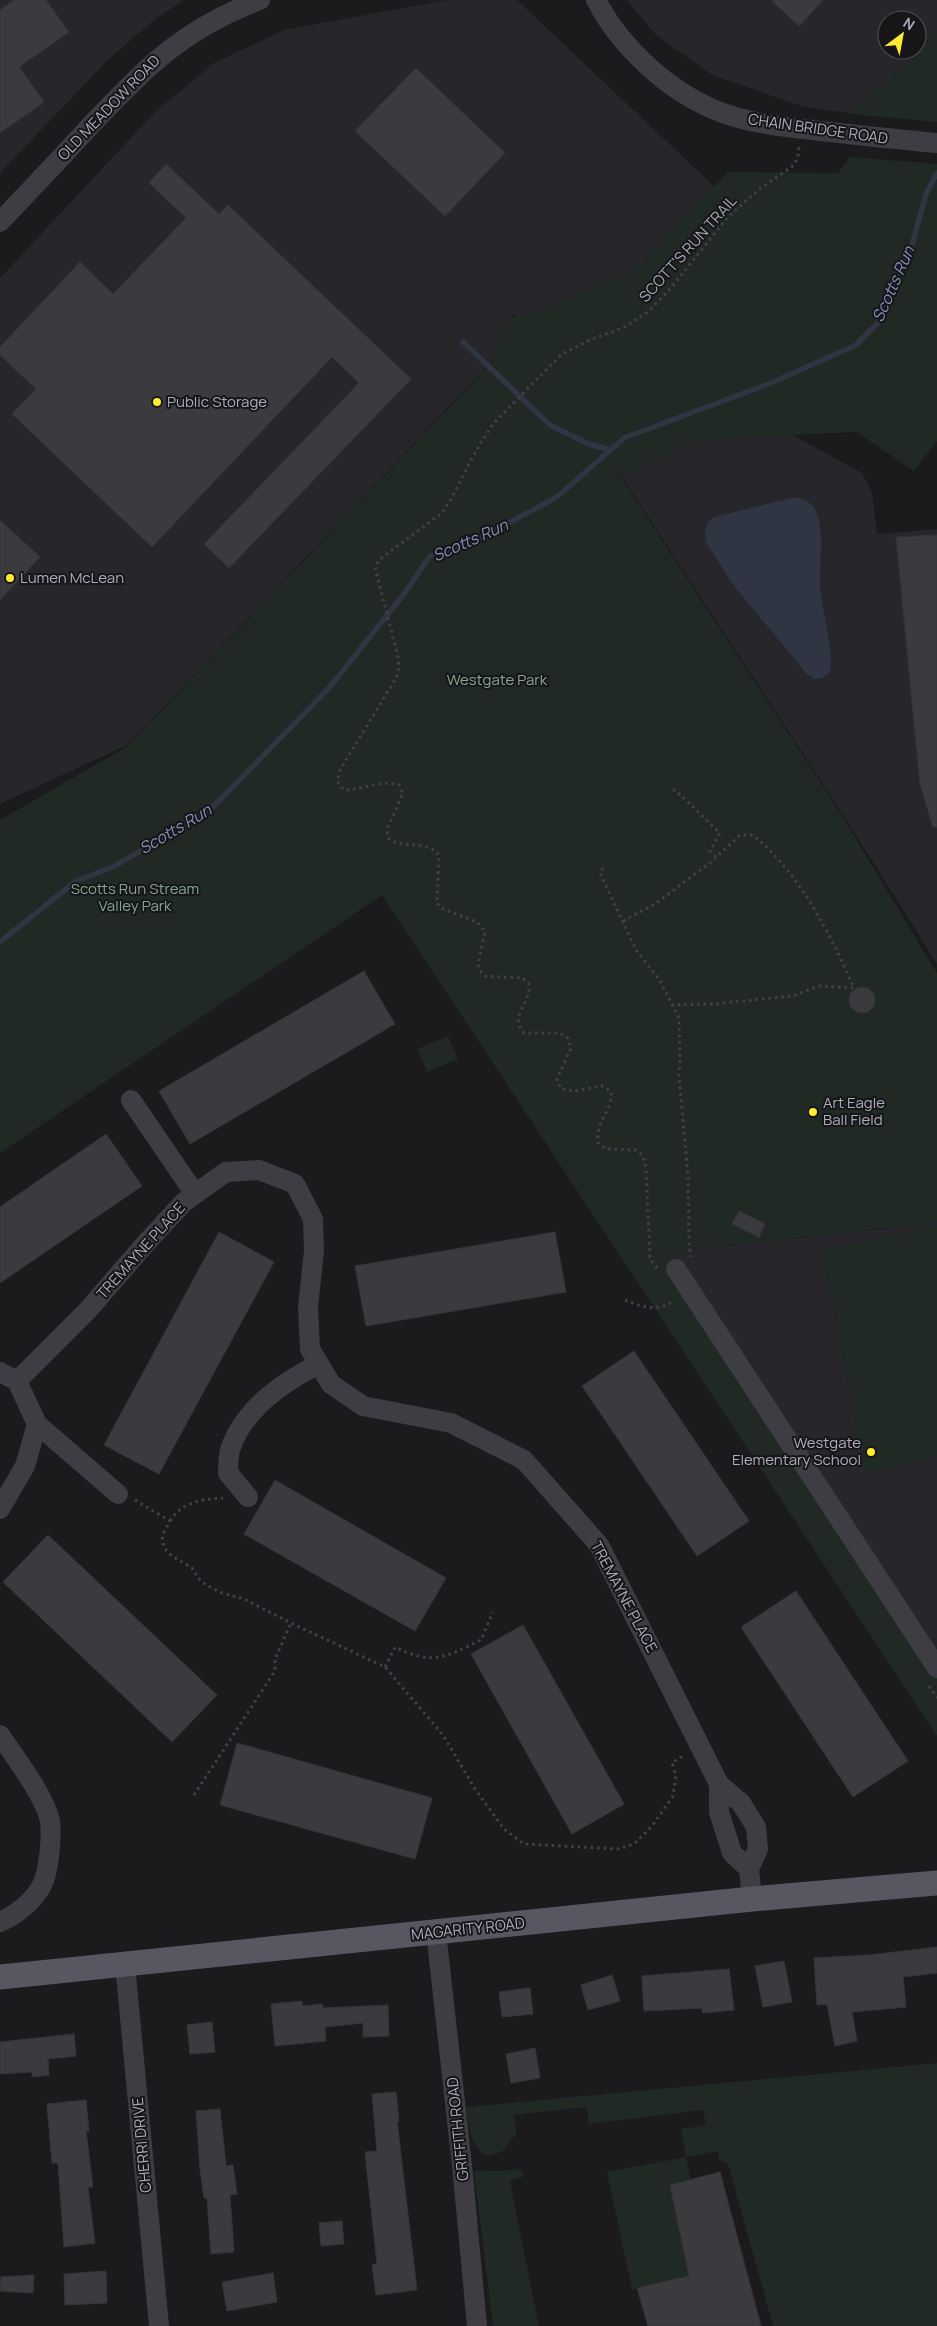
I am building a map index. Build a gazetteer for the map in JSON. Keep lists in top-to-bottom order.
{
  "streets": {
    "main road": ["MAGARITY ROAD"],
    "street": [
      "OLD MEADOW ROAD",
      "CHAIN BRIDGE ROAD",
      "TREMAYNE PLACE",
      "GRIFFITH ROAD",
      "CHERRI DRIVE"
    ],
    "path": ["SCOTT'S RUN TRAIL"]
  },
  "crossings": [
    ["TREMAYNE PLACE", "MAGARITY ROAD"],
    ["MAGARITY ROAD", "GRIFFITH ROAD"],
    ["MAGARITY ROAD", "CHERRI DRIVE"]
  ],
  "water": ["Scotts Run"],
  "parks": ["Westgate Park", "Scotts Run Stream Valley Park"],
  "places": [
    "Public Storage",
    "Lumen McLean",
    "Art Eagle Ball Field",
    "Westgate Elementary School"
  ],
  "north": "top right"
}
